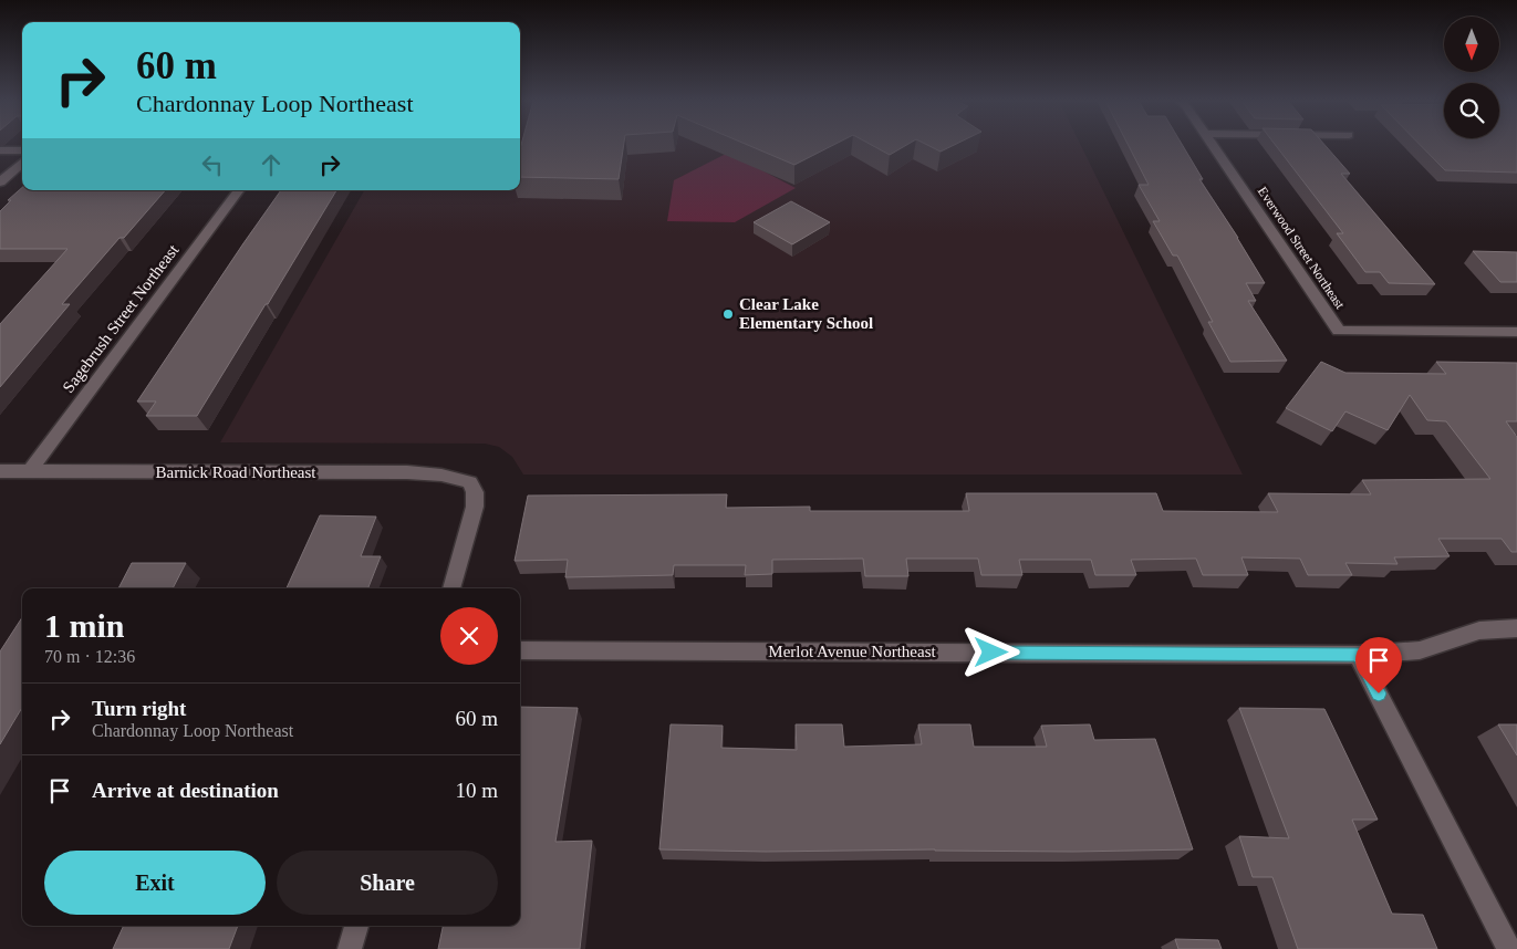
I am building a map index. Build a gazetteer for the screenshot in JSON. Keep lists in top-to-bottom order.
{
  "streets": {
    "street": [
      "Everwood Street Northeast",
      "Sagebrush Street Northeast",
      "Barnick Road Northeast",
      "Merlot Avenue Northeast"
    ]
  },
  "crossings": [
    ["Sagebrush Street Northeast", "Barnick Road Northeast"]
  ],
  "places": ["Clear Lake Elementary School"],
  "north": "bottom",
  "page": {
    "turn": ["60 m", "Chardonnay Loop Northeast"],
    "heading": ["1 min", "70 m · 12:36"],
    "list": [
      {
        "name": "Turn right",
        "note": "Chardonnay Loop Northeast",
        "value": "60 m"
      },
      {
        "name": "Arrive at destination",
        "value": "10 m"
      }
    ],
    "buttons": ["Exit", "Share"]
  }
}
